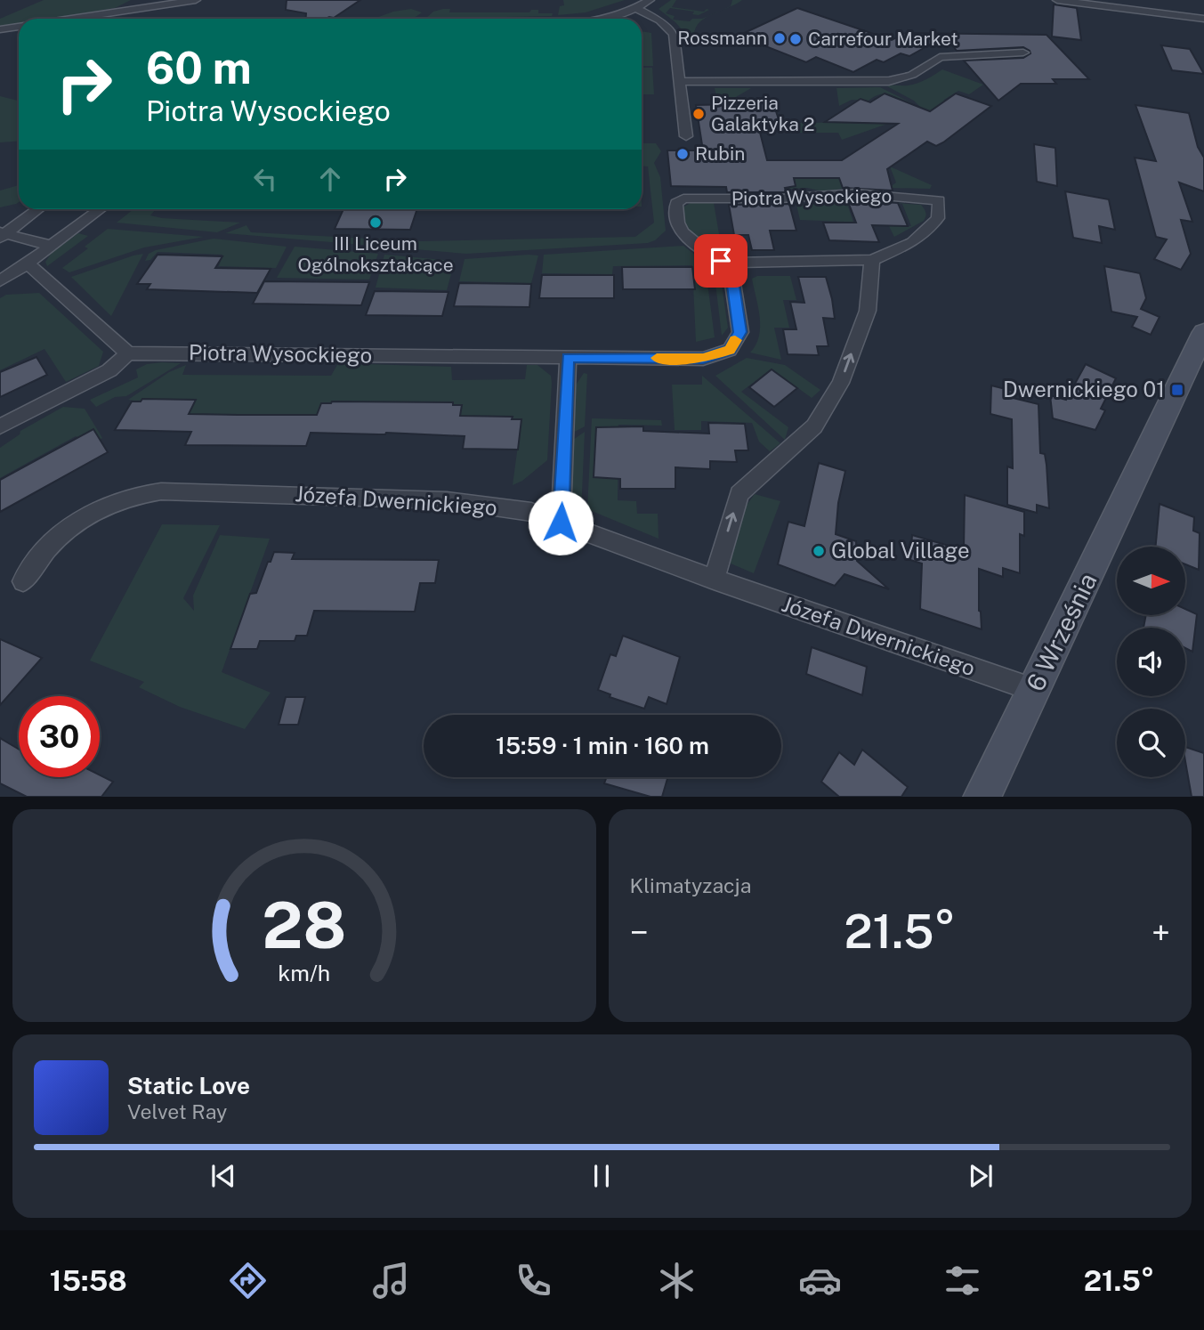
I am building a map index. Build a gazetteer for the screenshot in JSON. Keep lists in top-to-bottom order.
{
  "streets": {
    "street": ["Piotra Wysockiego", "Józefa Dwernickiego", "6 Września"]
  },
  "crossings": [
    ["Józefa Dwernickiego", "6 Września"]
  ],
  "places": {
    "other": [
      "Rossmann",
      "Carrefour Market",
      "Pizzeria Galaktyka 2",
      "Rubin",
      "III Liceum Ogólnokształcące",
      "Global Village"
    ],
    "transit": ["Dwernickiego 01"]
  },
  "north": "right",
  "page": {
    "turn": ["60 m", "Piotra Wysockiego"],
    "limit": "30",
    "trip": "15:59 · 1 min · 160 m",
    "tile": "Klimatyzacja",
    "heat": ["−", "21.5°", "+"],
    "song": ["Static Love", "Velvet Ray"],
    "tabs": ["15:58", "21.5°"],
    "gauge": ["28", "km/h"]
  }
}
